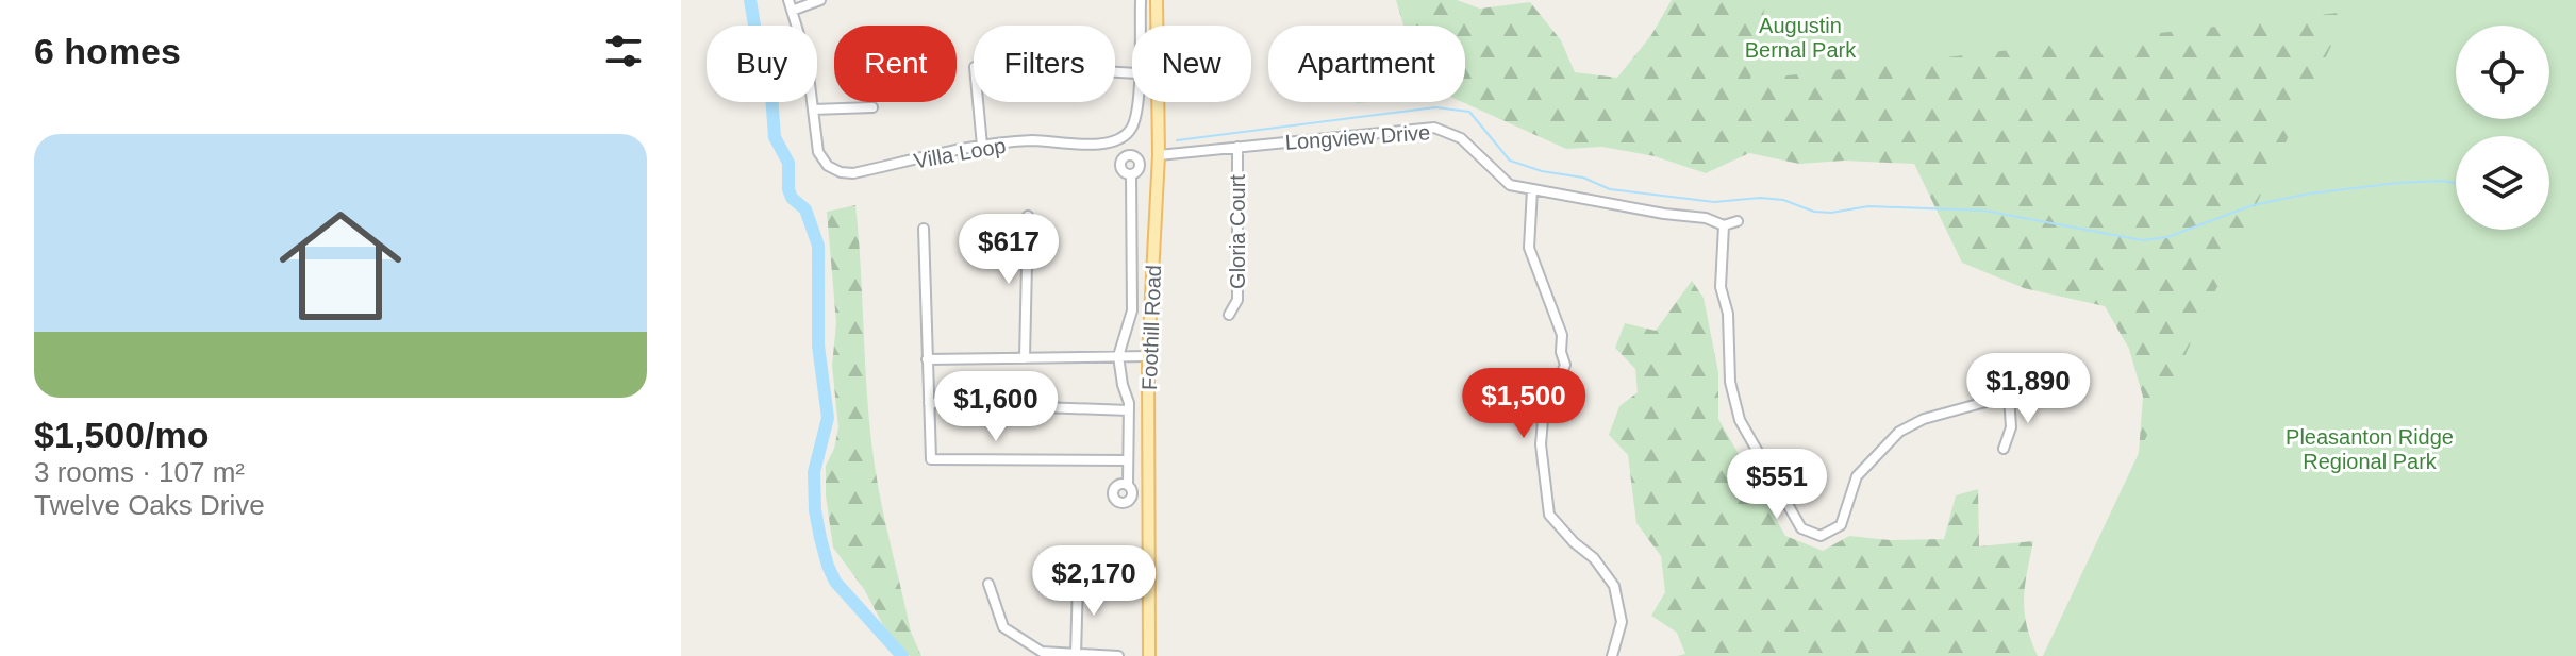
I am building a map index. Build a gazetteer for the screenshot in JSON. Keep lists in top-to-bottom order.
{
  "streets": {
    "main road": ["Foothill Road"],
    "street": ["Longview Drive", "Villa Loop", "Gloria Court"]
  },
  "crossings": [
    ["Longview Drive", "Gloria Court"],
    ["Longview Drive", "Foothill Road"]
  ],
  "parks": ["Augustin Bernal Park", "Pleasanton Ridge Regional Park"],
  "page": {
    "heading": "6 homes",
    "chip": [
      "Buy",
      "Rent",
      "Filters",
      "New",
      "Apartment"
    ],
    "list": [
      {
        "name": "$1,500/mo",
        "note": "3 rooms · 107 m² · Twelve Oaks Drive"
      }
    ],
    "price": [
      "$617",
      "$1,890",
      "$1,500",
      "$1,600",
      "$551",
      "$2,170"
    ]
  }
}
